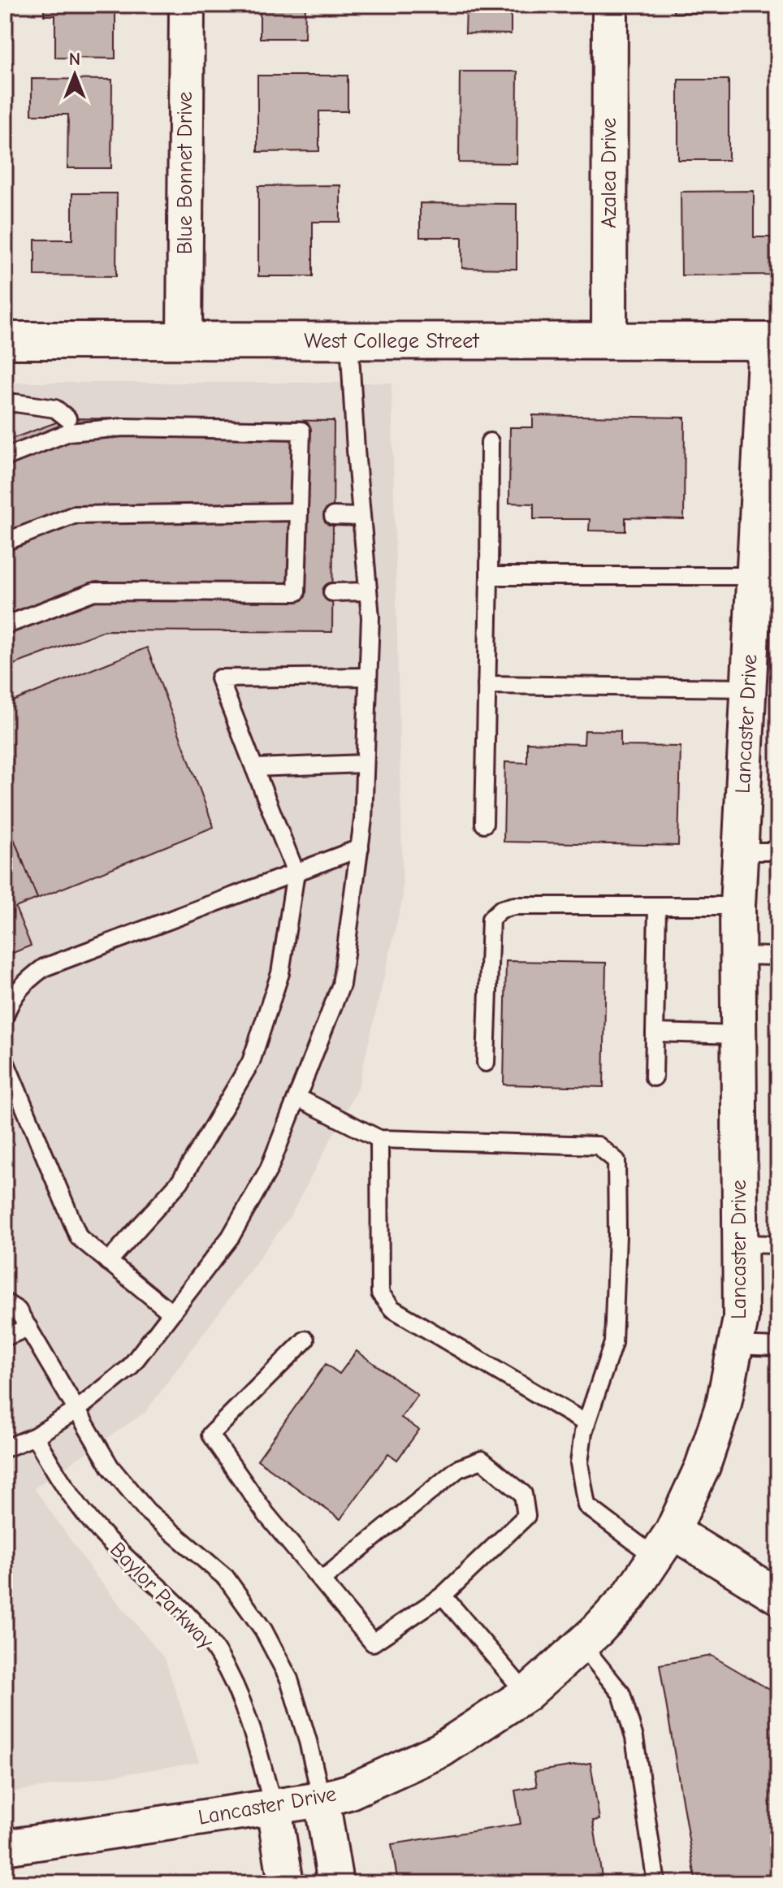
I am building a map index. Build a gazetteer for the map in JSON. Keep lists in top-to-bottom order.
{
  "streets": {
    "street": [
      "Blue Bonnet Drive",
      "Azalea Drive",
      "West College Street",
      "Lancaster Drive",
      "Baylor Parkway"
    ]
  },
  "crossings": [
    ["Blue Bonnet Drive", "West College Street"],
    ["Azalea Drive", "West College Street"],
    ["West College Street", "Lancaster Drive"],
    ["Lancaster Drive", "Baylor Parkway"]
  ],
  "north": "top"
}
